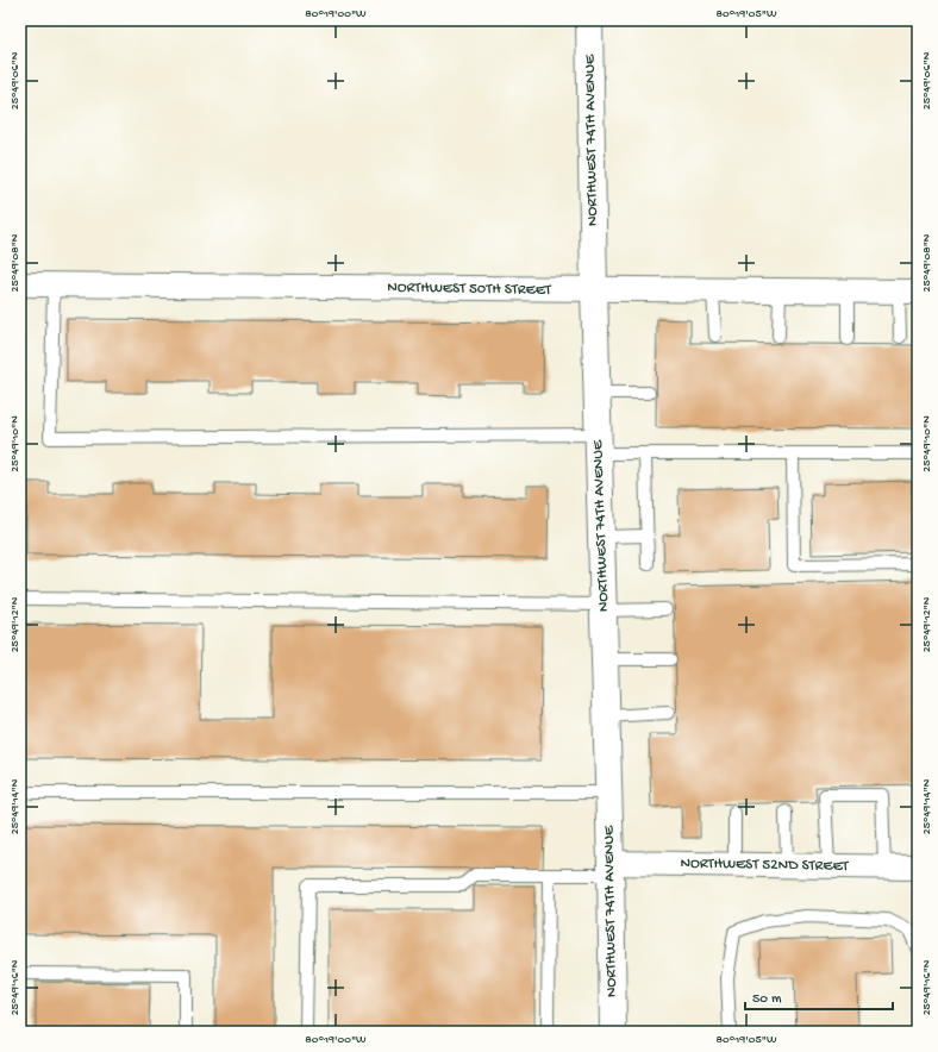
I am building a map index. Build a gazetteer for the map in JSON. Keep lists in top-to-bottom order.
{
  "streets": {
    "street": ["NORTHWEST 74TH AVENUE", "NORTHWEST 50TH STREET", "NORTHWEST 52ND STREET"]
  },
  "crossings": [
    ["NORTHWEST 74TH AVENUE", "NORTHWEST 50TH STREET"],
    ["NORTHWEST 74TH AVENUE", "NORTHWEST 52ND STREET"]
  ],
  "scale_bar": "50 m",
  "coordinates": [
    "80°19'00\"W",
    "80°19'05\"W",
    "25°49'06\"N",
    "25°49'08\"N",
    "25°49'10\"N",
    "25°49'12\"N",
    "25°49'14\"N",
    "25°49'16\"N"
  ]
}
